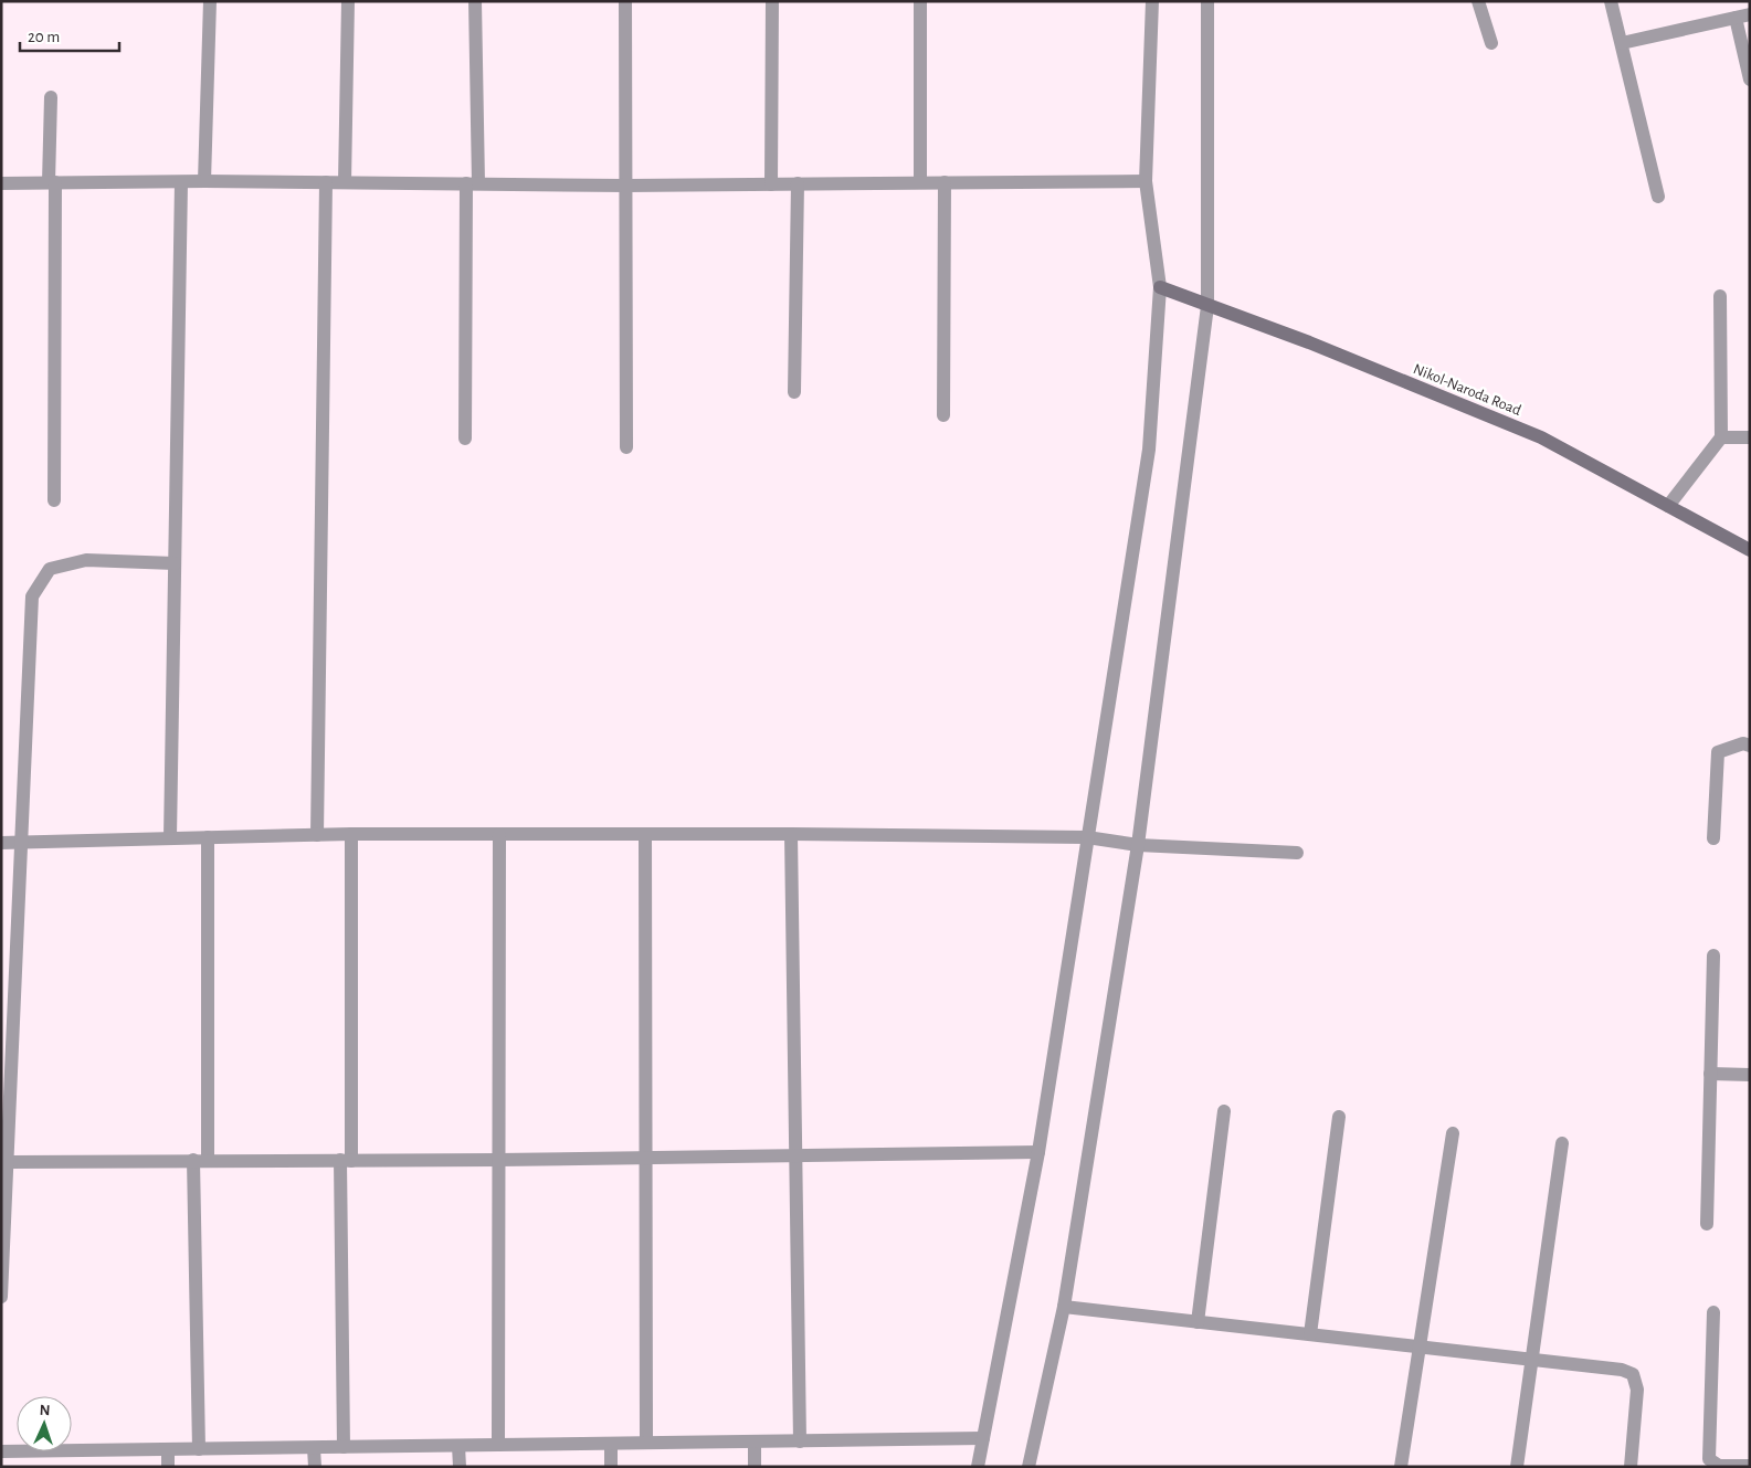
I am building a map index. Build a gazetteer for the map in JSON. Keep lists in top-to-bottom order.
{
  "streets": {
    "main road": ["Nikol-Naroda Road"]
  },
  "scale_bar": "20 m",
  "north": "top"
}
